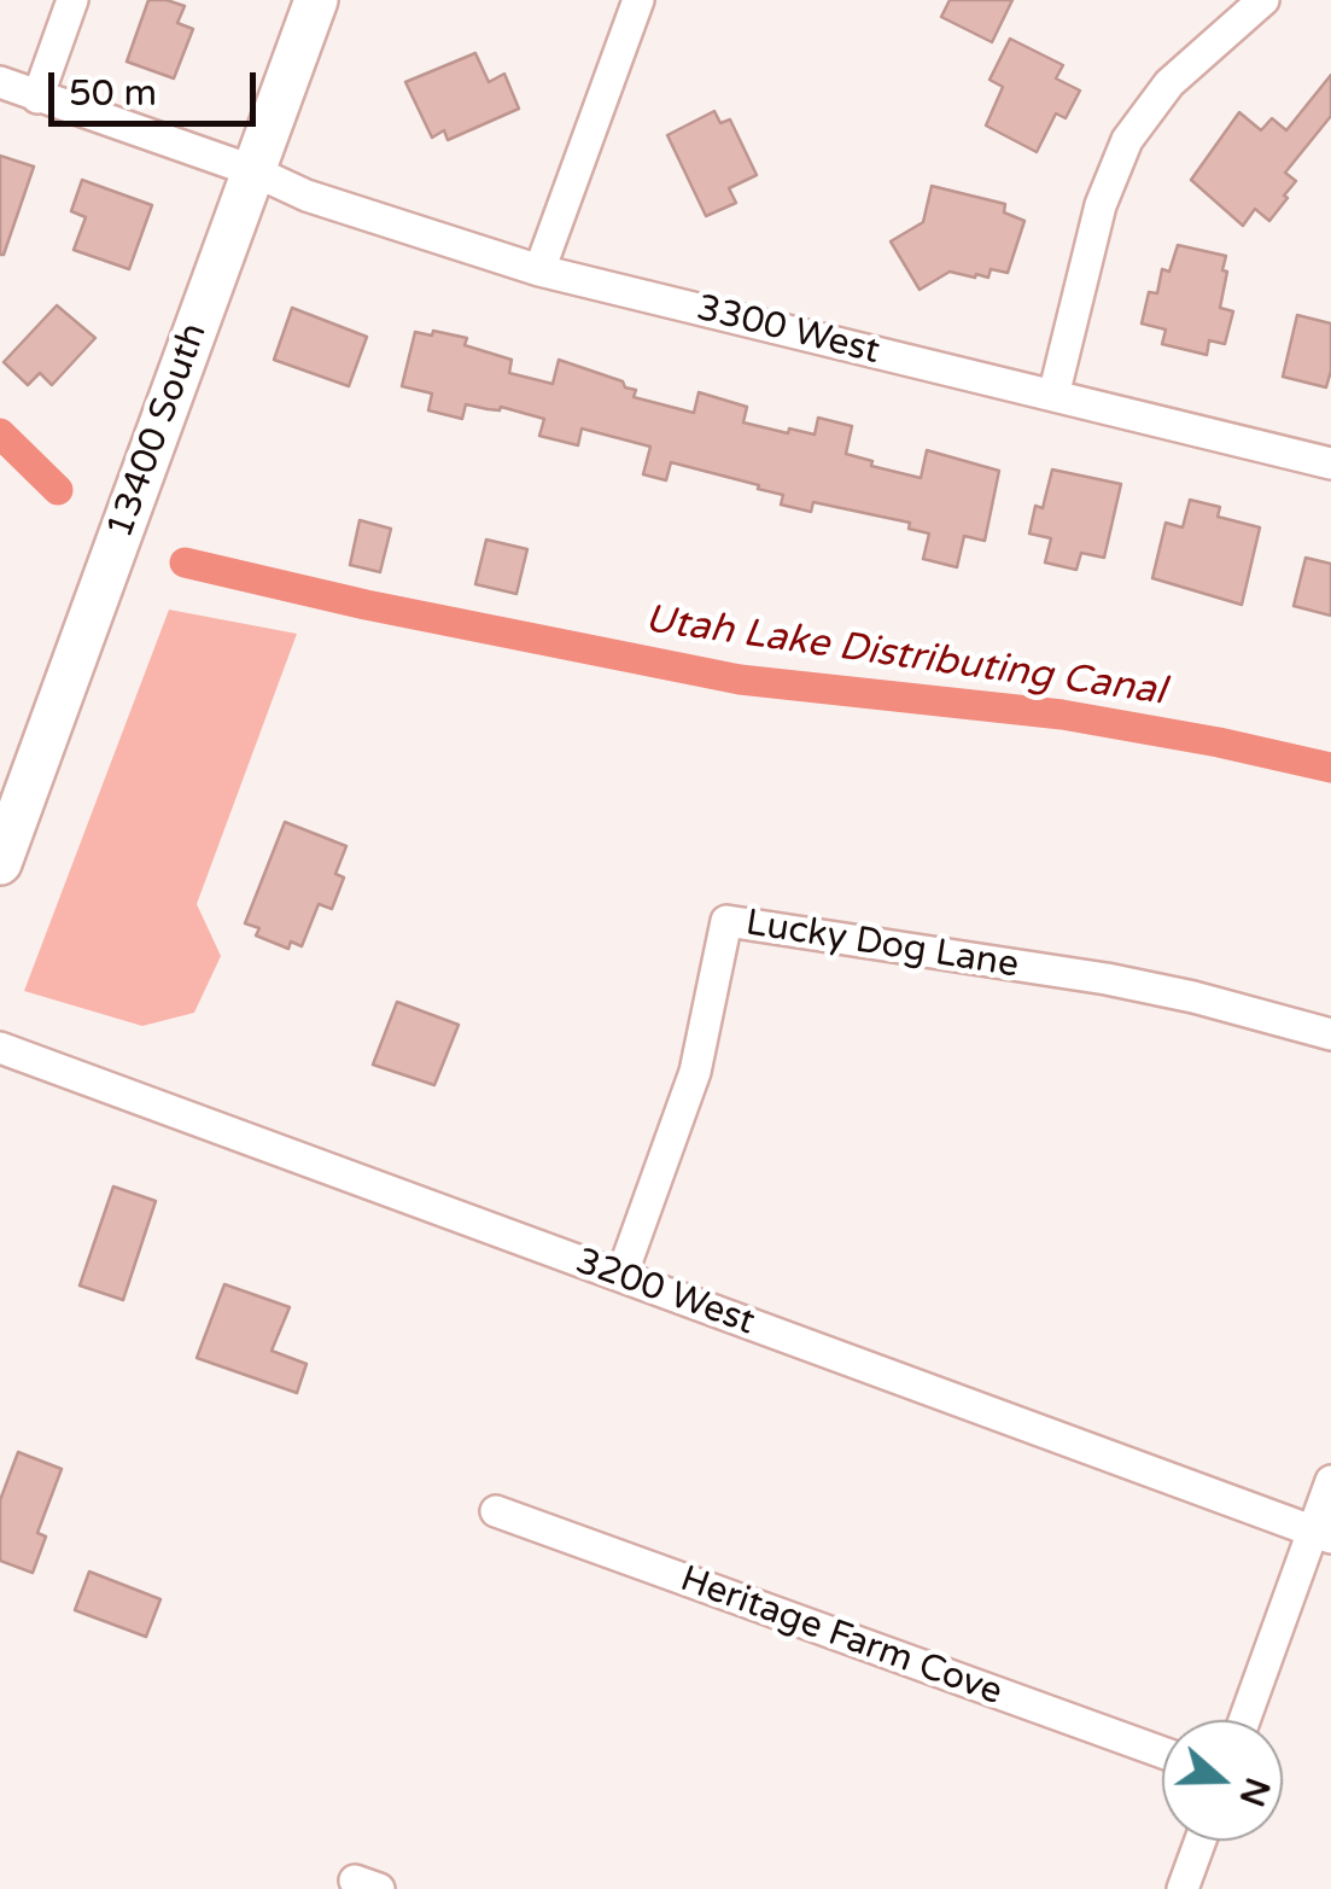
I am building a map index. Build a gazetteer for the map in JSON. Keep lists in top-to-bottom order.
{
  "streets": {
    "main road": ["13400 South"],
    "street": [
      "3300 West",
      "Lucky Dog Lane",
      "3200 West",
      "Heritage Farm Cove"
    ]
  },
  "crossings": [
    ["3300 West", "13400 South"],
    ["Lucky Dog Lane", "3200 West"]
  ],
  "water": ["Utah Lake Distributing Canal"],
  "scale_bar": "50 m",
  "north": "right"
}
